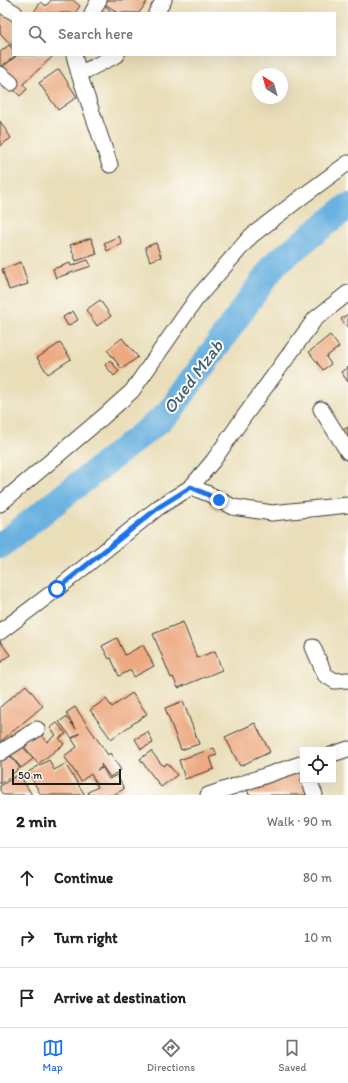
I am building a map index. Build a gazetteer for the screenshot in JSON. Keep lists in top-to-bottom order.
{
  "water": ["Oued Mzab"],
  "scale_bar": "50 m",
  "north": "top left",
  "page": {
    "search": "Search here",
    "scale": "50 m",
    "heading": ["2 min", "Walk · 90 m"],
    "list": [
      ["Continue", "80 m"],
      ["Turn right", "10 m"],
      "Arrive at destination"
    ],
    "nav": ["Map", "Directions", "Saved"]
  }
}
